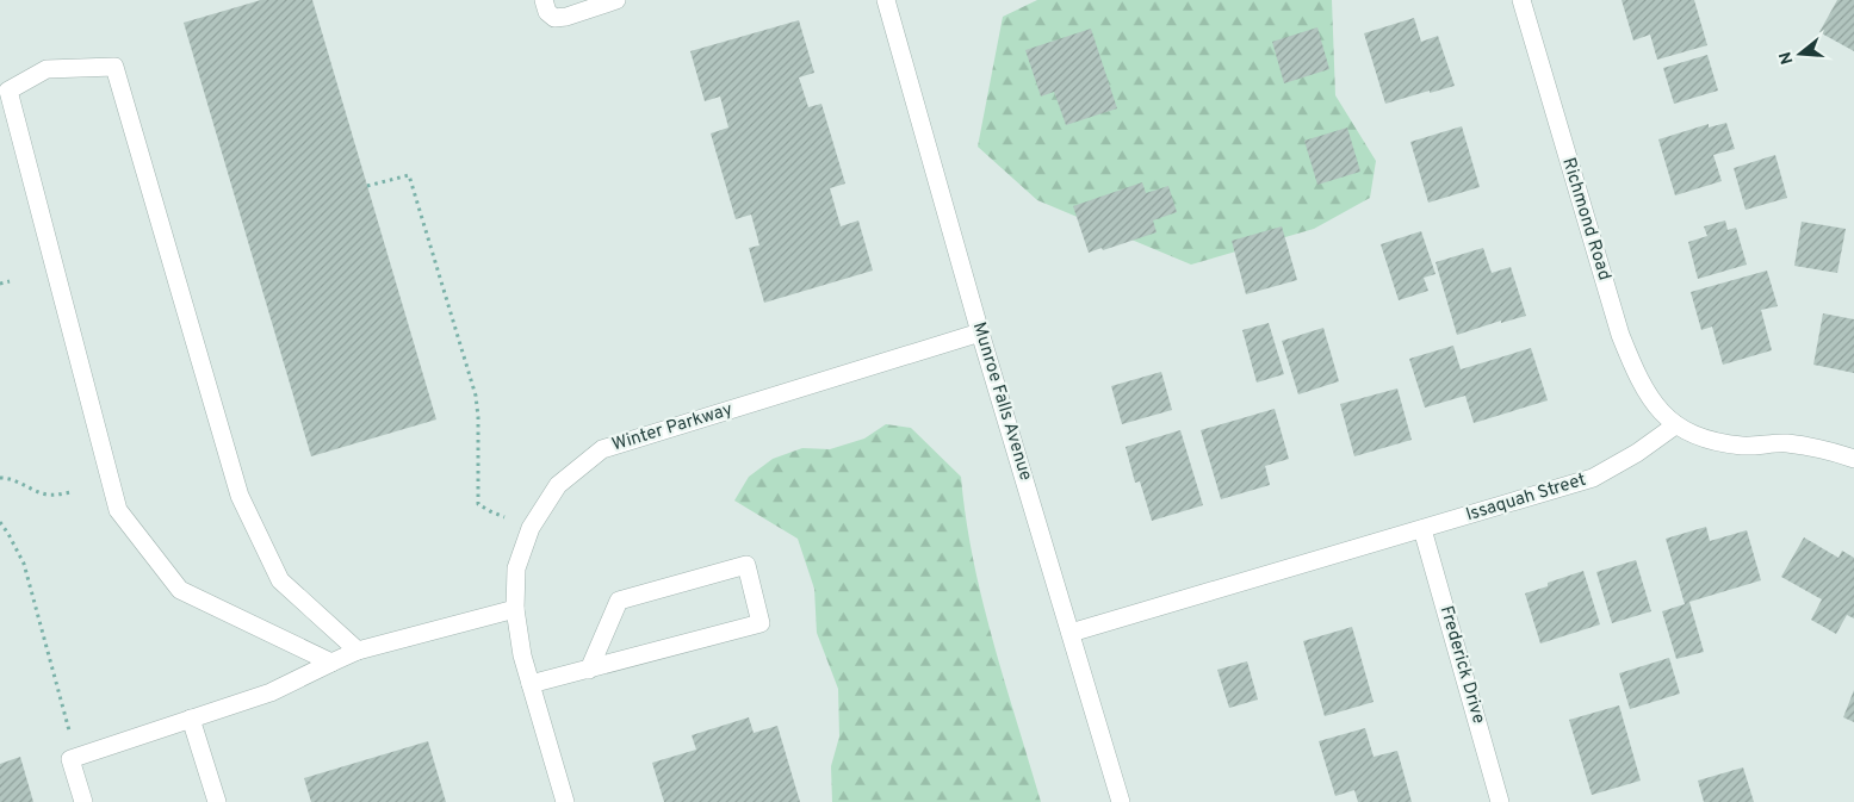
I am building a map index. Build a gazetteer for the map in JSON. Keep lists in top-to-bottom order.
{
  "streets": {
    "street": [
      "Richmond Road",
      "Munroe Falls Avenue",
      "Winter Parkway",
      "Issaquah Street",
      "Frederick Drive"
    ]
  },
  "crossings": [
    ["Richmond Road", "Issaquah Street"],
    ["Munroe Falls Avenue", "Winter Parkway"],
    ["Munroe Falls Avenue", "Issaquah Street"],
    ["Issaquah Street", "Frederick Drive"]
  ],
  "north": "left"
}
